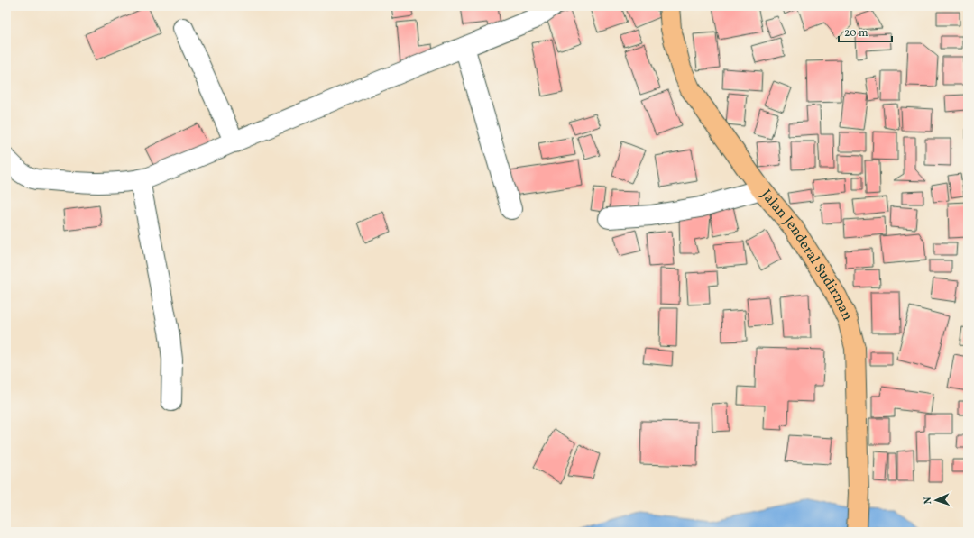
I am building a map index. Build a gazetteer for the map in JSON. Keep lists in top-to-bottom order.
{
  "streets": {
    "main road": ["Jalan Jenderal Sudirman"]
  },
  "scale_bar": "20 m",
  "north": "left"
}
